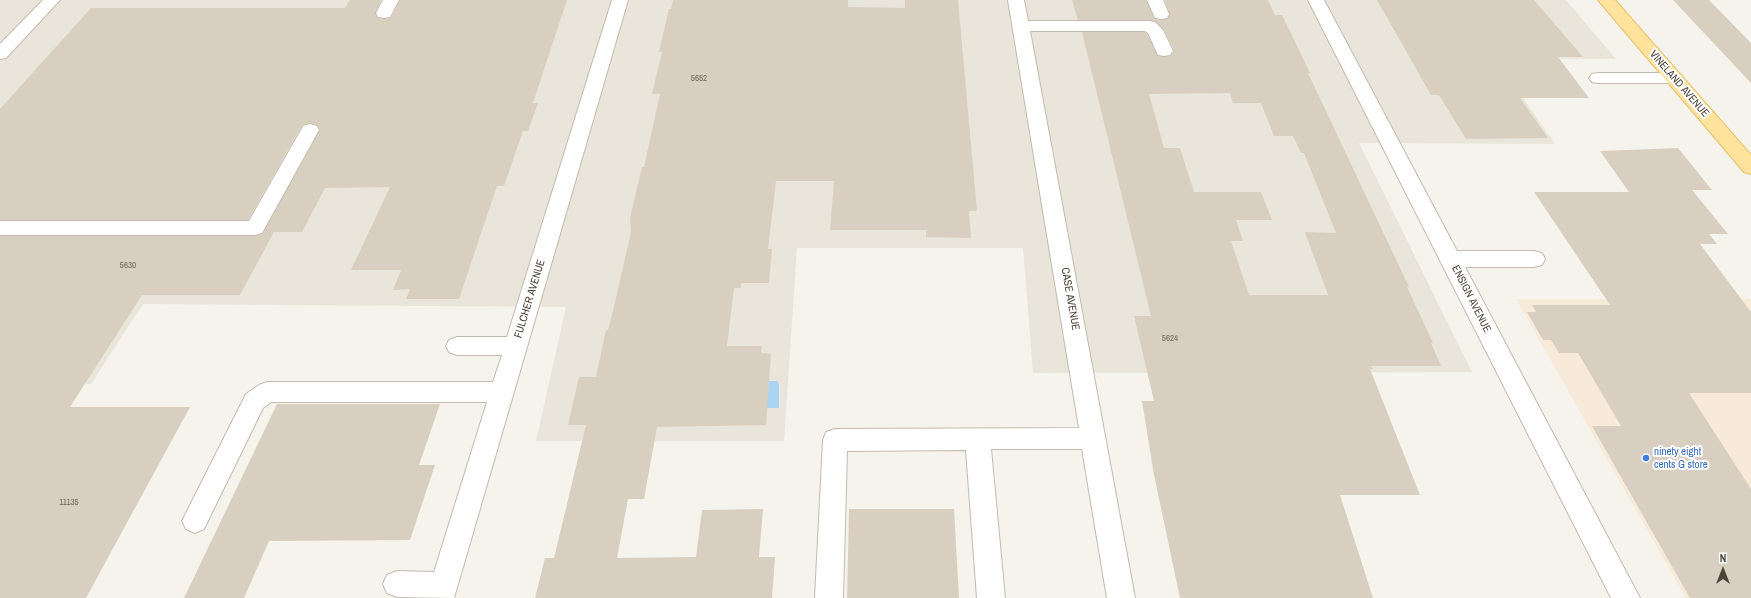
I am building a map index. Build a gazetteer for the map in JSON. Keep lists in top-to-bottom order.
{
  "streets": {
    "main road": ["VINELAND AVENUE"],
    "street": ["FULCHER AVENUE", "CASE AVENUE", "ENSIGN AVENUE"]
  },
  "places": ["ninety eight cents G store"],
  "house_numbers": [
    "5652",
    "5630",
    "5624",
    "11135"
  ],
  "north": "top"
}
